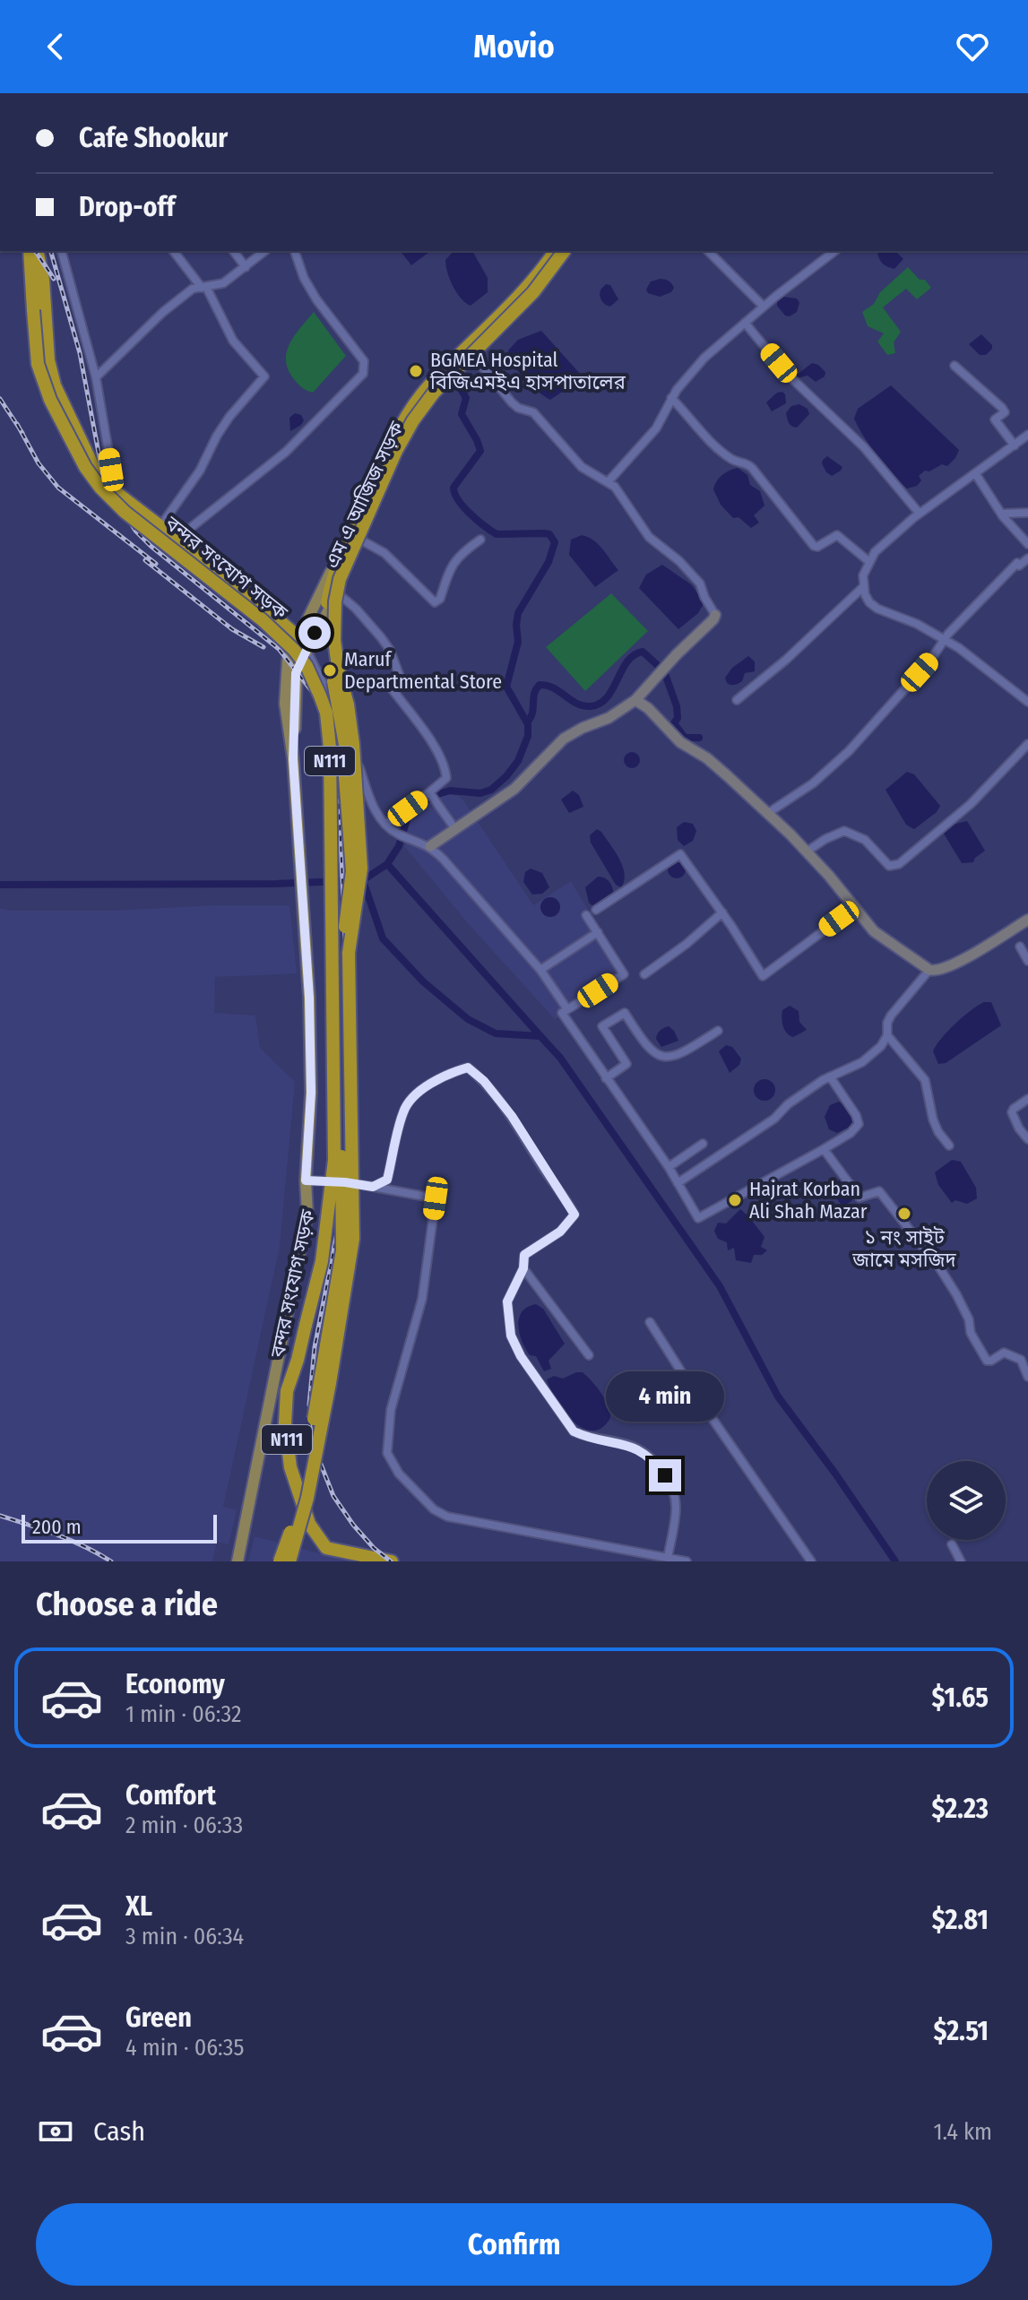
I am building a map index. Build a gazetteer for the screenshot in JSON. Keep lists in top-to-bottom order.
{
  "streets": {
    "highway": ["বন্দর সংযোগ সড়ক", "N111"],
    "main road": ["এম এ আজিজ সড়ক"]
  },
  "places": [
    "BGMEA Hospital বিজিএমইএ হাসপাতালের",
    "Maruf Departmental Store",
    "Hajrat Korban Ali Shah Mazar",
    "১ নং সাইট জামে মসজিদ"
  ],
  "scale_bar": "200 m",
  "page": {
    "header": "Movio",
    "banner": ["Cafe Shookur", "Drop-off"],
    "bubble": "4 min",
    "scale": "200 m",
    "heading": "Choose a ride",
    "list": [
      {
        "name": "Economy",
        "note": "1 min · 06:32",
        "value": "$1.65"
      },
      {
        "name": "Comfort",
        "note": "2 min · 06:33",
        "value": "$2.23"
      },
      {
        "name": "XL",
        "note": "3 min · 06:34",
        "value": "$2.81"
      },
      {
        "name": "Green",
        "note": "4 min · 06:35",
        "value": "$2.51"
      }
    ],
    "pay": ["Cash", "1.4 km"],
    "buttons": "Confirm"
  }
}
